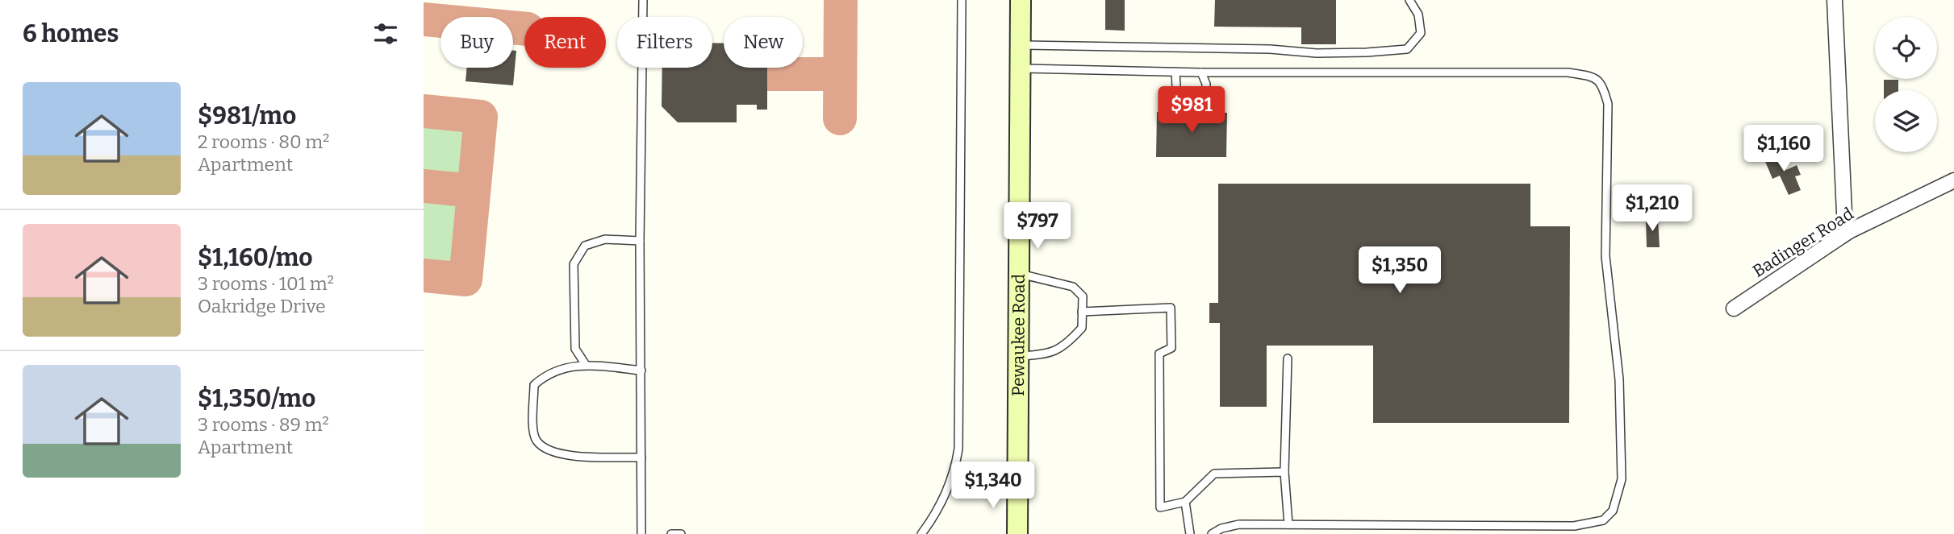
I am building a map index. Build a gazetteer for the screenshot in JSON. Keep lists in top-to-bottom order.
{
  "streets": {
    "main road": ["Pewaukee Road"],
    "street": ["Badinger Road"]
  },
  "page": {
    "heading": "6 homes",
    "chip": [
      "Buy",
      "Rent",
      "Filters",
      "New"
    ],
    "list": [
      {
        "name": "$981/mo",
        "note": "2 rooms · 80 m² · Apartment"
      },
      {
        "name": "$1,160/mo",
        "note": "3 rooms · 101 m² · Oakridge Drive"
      },
      {
        "name": "$1,350/mo",
        "note": "3 rooms · 89 m² · Apartment"
      }
    ],
    "price": [
      "$981",
      "$1,160",
      "$1,210",
      "$797",
      "$1,350",
      "$1,340"
    ]
  }
}
